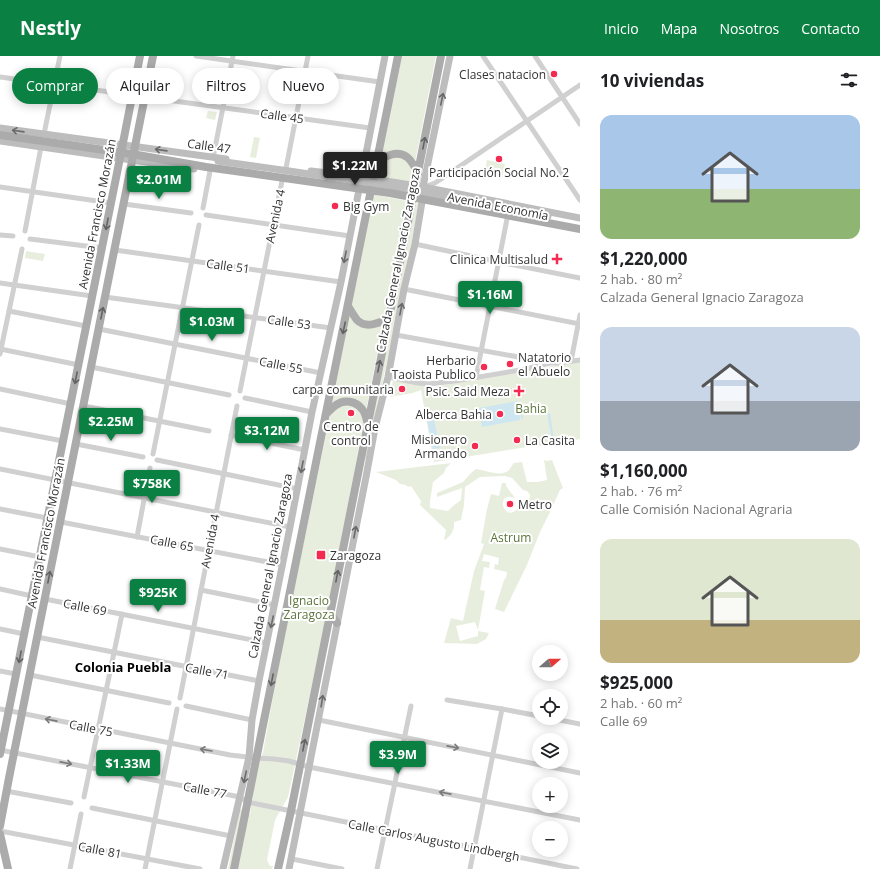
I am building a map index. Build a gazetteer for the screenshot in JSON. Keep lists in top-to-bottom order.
{
  "streets": {
    "main road": [
      "Calle 47",
      "Avenida Economía",
      "Avenida Francisco Morazán",
      "Calzada General Ignacio Zaragoza"
    ],
    "street": [
      "Calle 45",
      "Avenida 4",
      "Calle 51",
      "Calle 53",
      "Calle 55",
      "Calle 65",
      "Calle 69",
      "Calle 71",
      "Calle 75",
      "Calle 77",
      "Calle Carlos Augusto Lindbergh",
      "Calle 81"
    ]
  },
  "crossings": [
    ["Calle 45", "Calzada General Ignacio Zaragoza"],
    ["Calle 47", "Avenida Economía"],
    ["Calle 47", "Avenida Francisco Morazán"],
    ["Calle 47", "Avenida 4"],
    ["Calle 47", "Calzada General Ignacio Zaragoza"],
    ["Avenida Economía", "Calzada General Ignacio Zaragoza"],
    ["Avenida Francisco Morazán", "Calle 51"],
    ["Avenida Francisco Morazán", "Calle 53"],
    ["Avenida Francisco Morazán", "Calle 55"],
    ["Avenida Francisco Morazán", "Calle 65"],
    ["Avenida Francisco Morazán", "Calle 69"],
    ["Avenida Francisco Morazán", "Calle 71"],
    ["Avenida Francisco Morazán", "Calle 75"],
    ["Avenida Francisco Morazán", "Calle 77"],
    ["Avenida 4", "Calle 51"],
    ["Avenida 4", "Calle 53"],
    ["Avenida 4", "Calle 55"],
    ["Avenida 4", "Calle 65"],
    ["Avenida 4", "Calle 69"],
    ["Avenida 4", "Calle 71"],
    ["Calzada General Ignacio Zaragoza", "Calle 51"],
    ["Calzada General Ignacio Zaragoza", "Calle 53"],
    ["Calzada General Ignacio Zaragoza", "Calle 55"],
    ["Calzada General Ignacio Zaragoza", "Calle 65"],
    ["Calzada General Ignacio Zaragoza", "Calle 69"],
    ["Calzada General Ignacio Zaragoza", "Calle 71"],
    ["Calzada General Ignacio Zaragoza", "Calle 75"],
    ["Calzada General Ignacio Zaragoza", "Calle 77"],
    ["Calzada General Ignacio Zaragoza", "Calle Carlos Augusto Lindbergh"],
    ["Calle 77", "Calle Carlos Augusto Lindbergh"]
  ],
  "districts": ["Colonia Puebla"],
  "parks": ["Bahia", "Astrum", "Ignacio Zaragoza"],
  "places": {
    "other": [
      "Clases natacion",
      "Participación Social No. 2",
      "Big Gym",
      "Natatorio el Abuelo",
      "Herbario Taoista Publico",
      "carpa comunitaria",
      "Centro de control",
      "Alberca Bahia",
      "La Casita",
      "Misionero Armando",
      "Metro"
    ],
    "health": ["Clinica Multisalud", "Psic. Said Meza"],
    "transit": ["Zaragoza"]
  },
  "north": "right",
  "page": {
    "header": "Nestly",
    "nav": [
      "Inicio",
      "Mapa",
      "Nosotros",
      "Contacto"
    ],
    "heading": "10 viviendas",
    "chip": [
      "Comprar",
      "Alquilar",
      "Filtros",
      "Nuevo"
    ],
    "list": [
      {
        "name": "$1,220,000",
        "note": "2 hab. · 80 m² · Calzada General Ignacio Zaragoza"
      },
      {
        "name": "$1,160,000",
        "note": "2 hab. · 76 m² · Calle Comisión Nacional Agraria"
      },
      {
        "name": "$925,000",
        "note": "2 hab. · 60 m² · Calle 69"
      }
    ],
    "price": [
      "$1.22M",
      "$2.01M",
      "$1.16M",
      "$1.03M",
      "$2.25M",
      "$3.12M",
      "$758K",
      "$925K",
      "$3.9M",
      "$1.33M"
    ],
    "map_buttons": ["+", "−"]
  }
}
